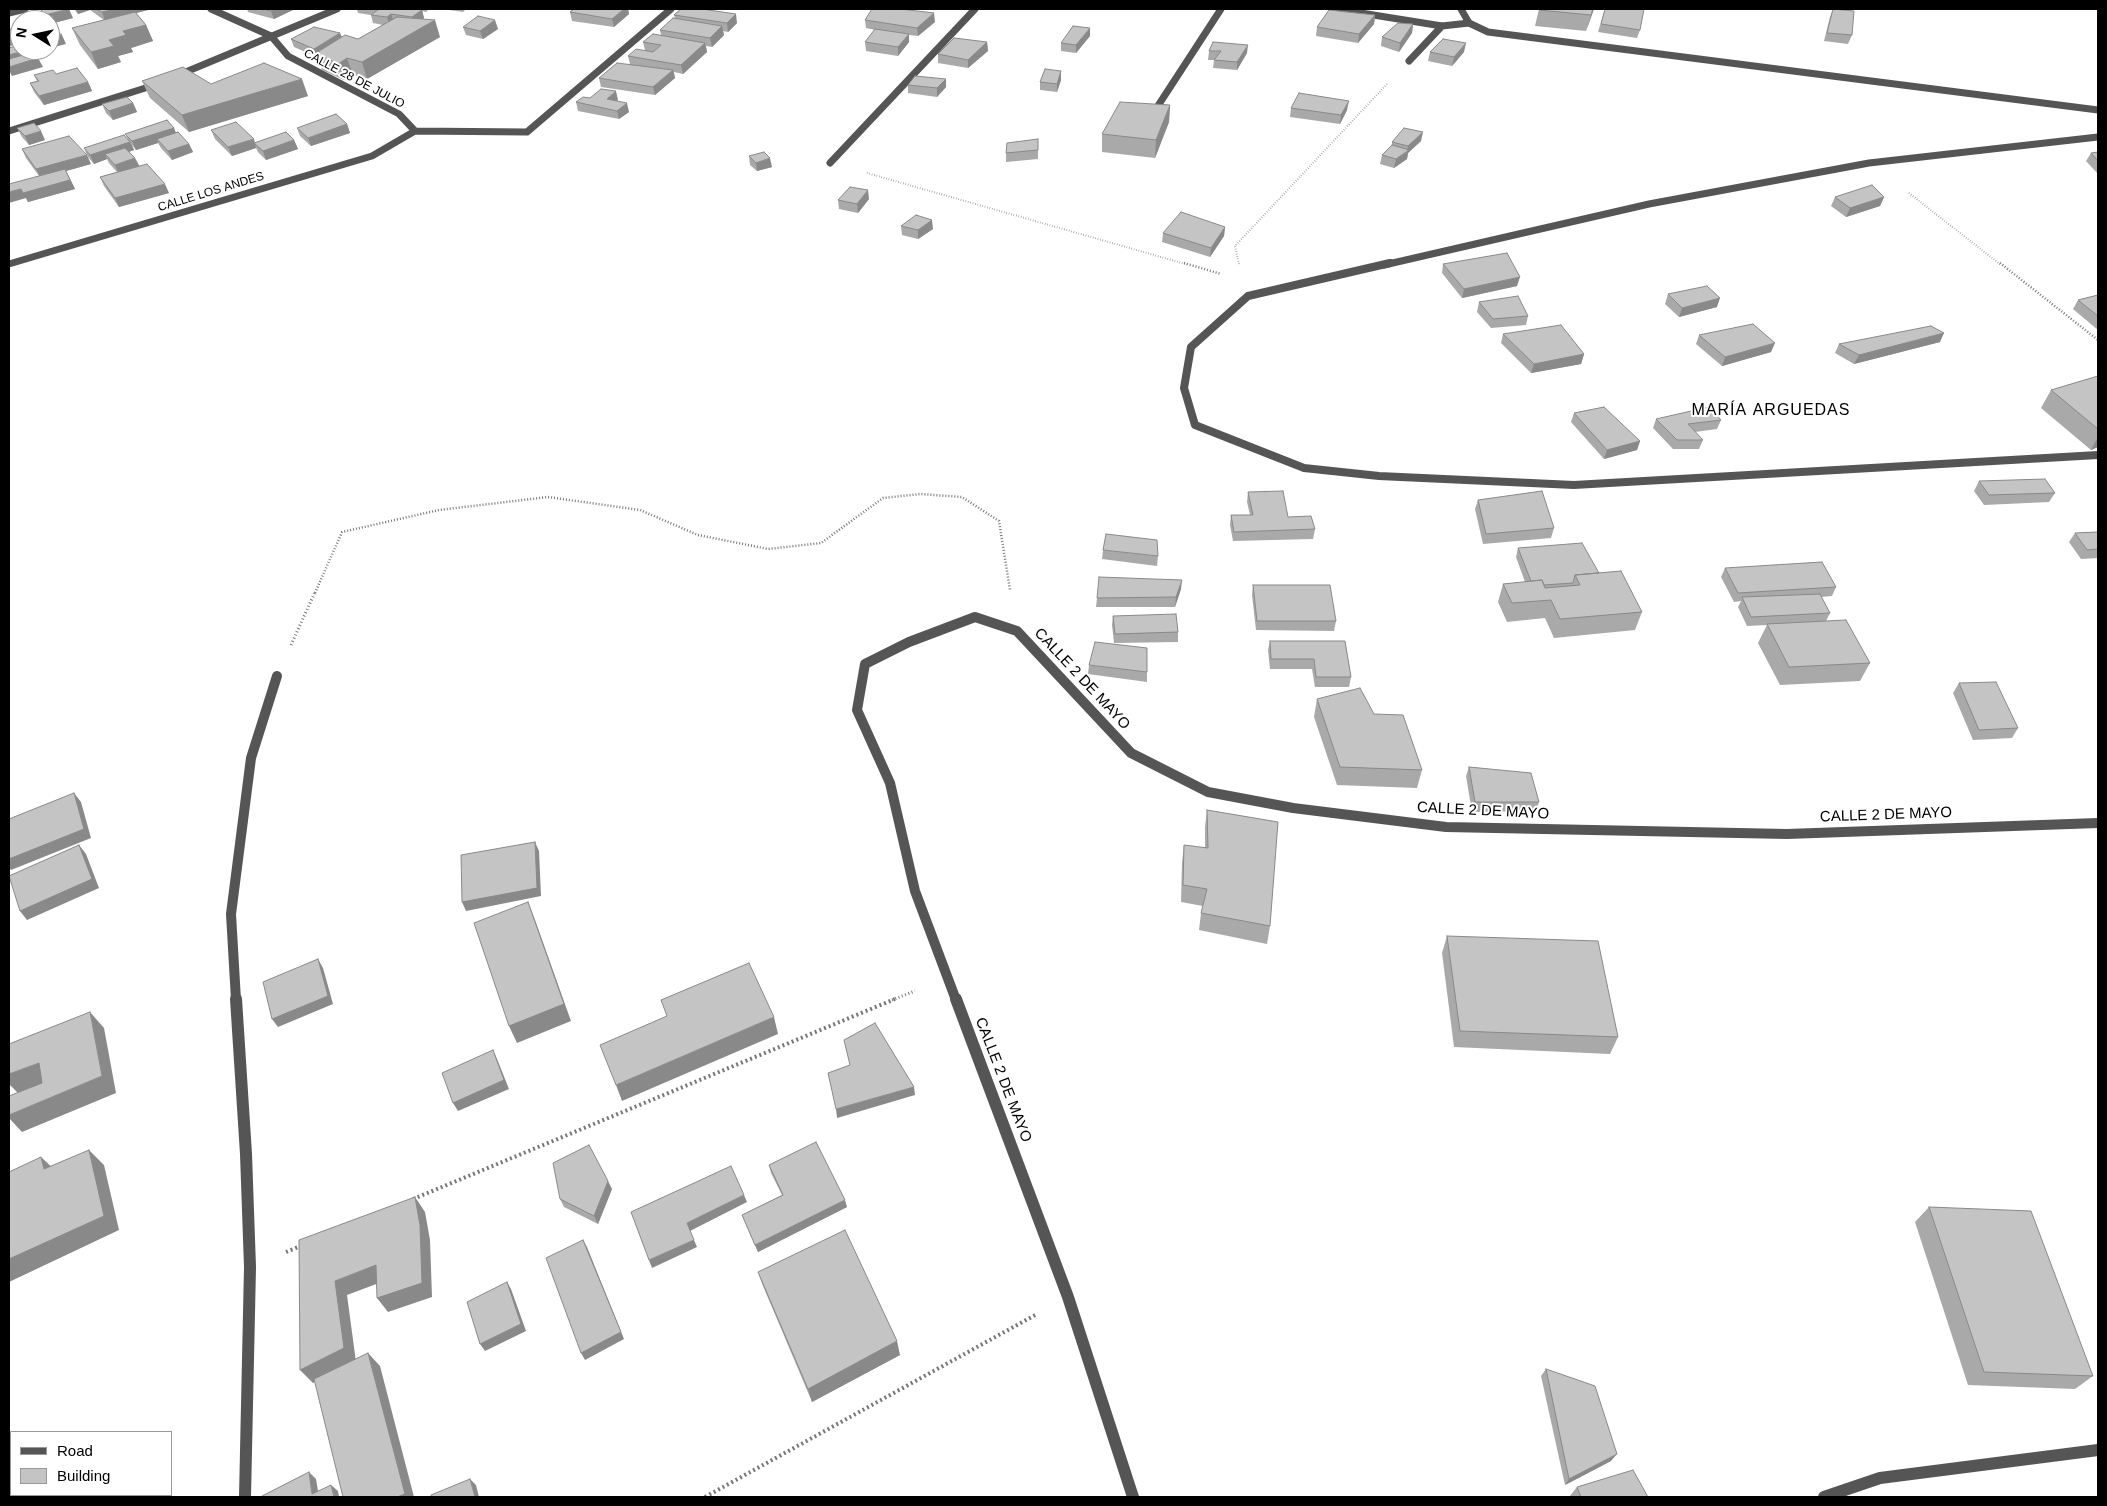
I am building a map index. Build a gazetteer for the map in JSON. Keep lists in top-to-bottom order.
{
  "streets": {
    "street": ["CALLE 28 DE JULIO", "CALLE LOS ANDES", "CALLE 2 DE MAYO"]
  },
  "crossings": [
    ["CALLE 28 DE JULIO", "CALLE LOS ANDES"]
  ],
  "districts": ["MARÍA ARGUEDAS"],
  "legend": ["Road", "Building"],
  "north": "left"
}
